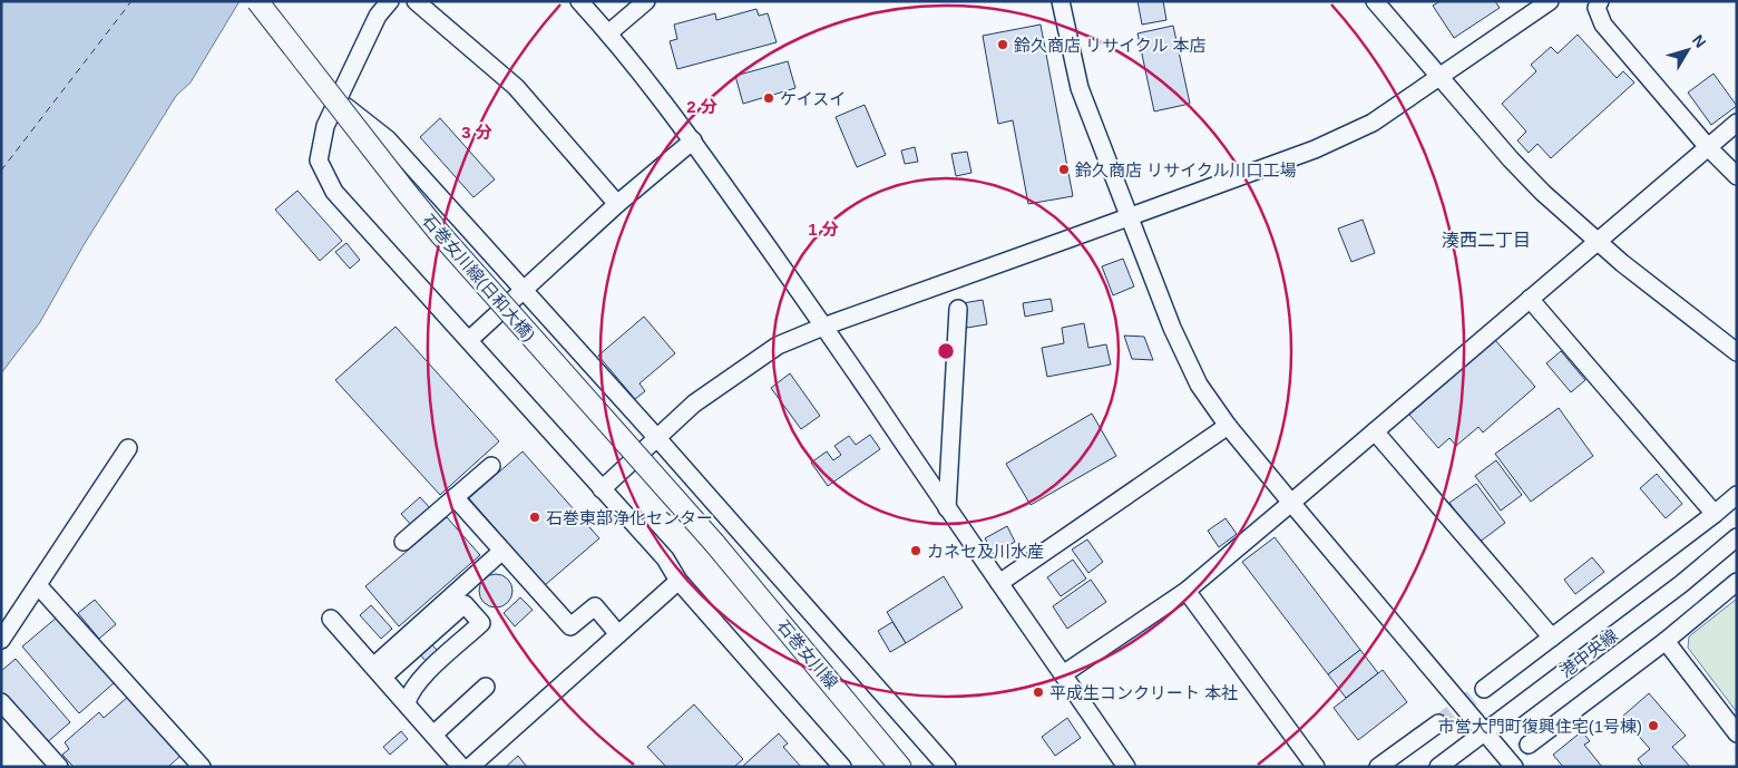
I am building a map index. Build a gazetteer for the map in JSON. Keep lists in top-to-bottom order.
{
  "streets": {
    "main road": ["石巻女川線(日和大橋)", "石巻女川線"],
    "street": ["港中央線"]
  },
  "crossings": [
    ["石巻女川線(日和大橋)", "石巻女川線"]
  ],
  "districts": ["湊西二丁目"],
  "places": [
    "鈴久商店 リサイクル 本店",
    "ケイスイ",
    "鈴久商店 リサイクル川口工場",
    "石巻東部浄化センター",
    "カネセ及川水産",
    "平成生コンクリート 本社",
    "市営大門町復興住宅(1号棟)"
  ],
  "north": "top right",
  "rings": ["2 分", "3 分", "1 分"]
}
